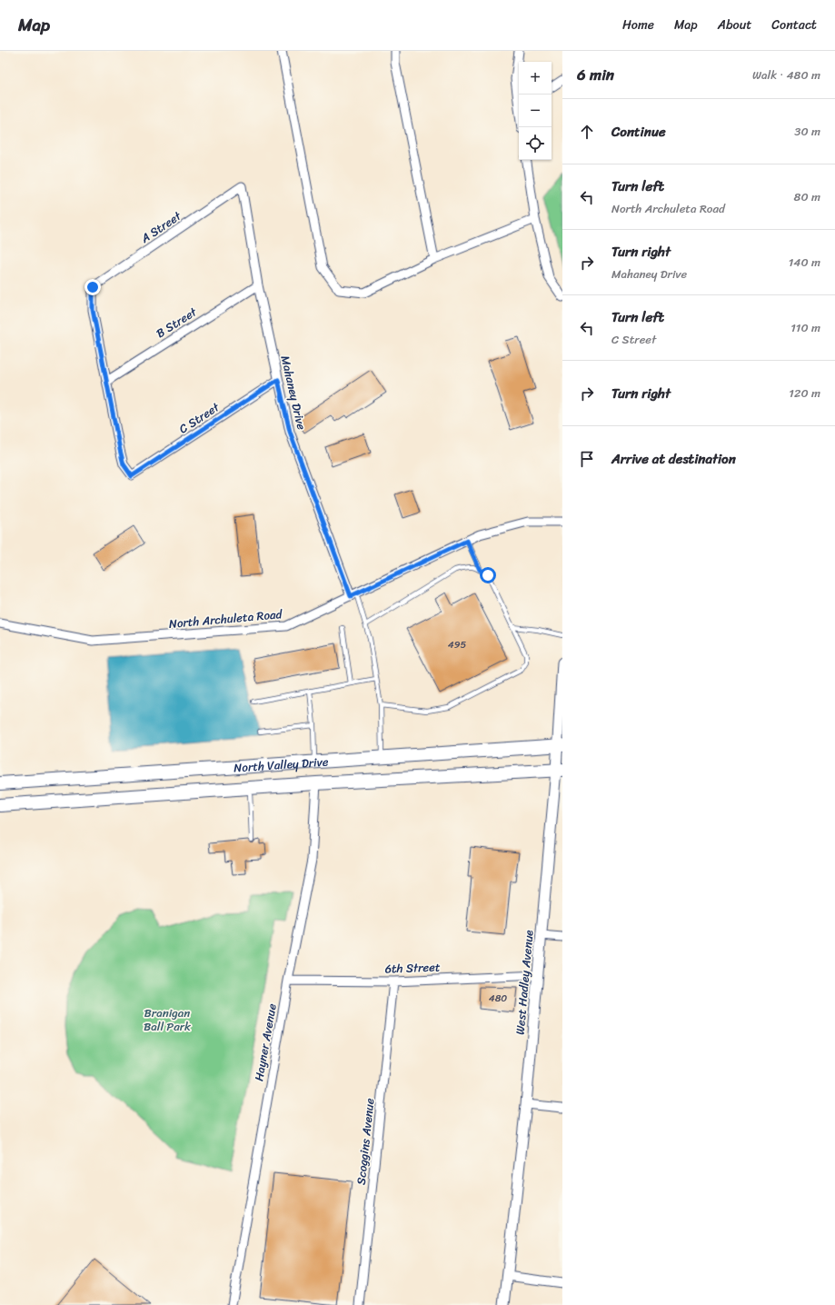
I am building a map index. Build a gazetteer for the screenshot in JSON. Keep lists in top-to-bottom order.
{
  "streets": {
    "main road": ["North Valley Drive"],
    "street": [
      "A Street",
      "B Street",
      "Mahaney Drive",
      "C Street",
      "North Archuleta Road",
      "6th Street",
      "West Hadley Avenue",
      "Hayner Avenue",
      "Scoggins Avenue"
    ]
  },
  "crossings": [
    ["A Street", "B Street"],
    ["A Street", "Mahaney Drive"],
    ["A Street", "C Street"],
    ["B Street", "Mahaney Drive"],
    ["B Street", "C Street"],
    ["Mahaney Drive", "C Street"],
    ["Mahaney Drive", "North Archuleta Road"],
    ["North Valley Drive", "West Hadley Avenue"],
    ["North Valley Drive", "Hayner Avenue"],
    ["6th Street", "West Hadley Avenue"],
    ["6th Street", "Hayner Avenue"],
    ["6th Street", "Scoggins Avenue"]
  ],
  "parks": ["Branigan Ball Park"],
  "house_numbers": ["495", "480"],
  "page": {
    "header": "Map",
    "nav": [
      "Home",
      "Map",
      "About",
      "Contact"
    ],
    "heading": ["6 min", "Walk · 480 m"],
    "map_buttons": ["+", "−"],
    "list": [
      ["Continue", "30 m"],
      ["Turn left", "North Archuleta Road", "80 m"],
      ["Turn right", "Mahaney Drive", "140 m"],
      ["Turn left", "C Street", "110 m"],
      ["Turn right", "120 m"],
      "Arrive at destination"
    ]
  }
}
